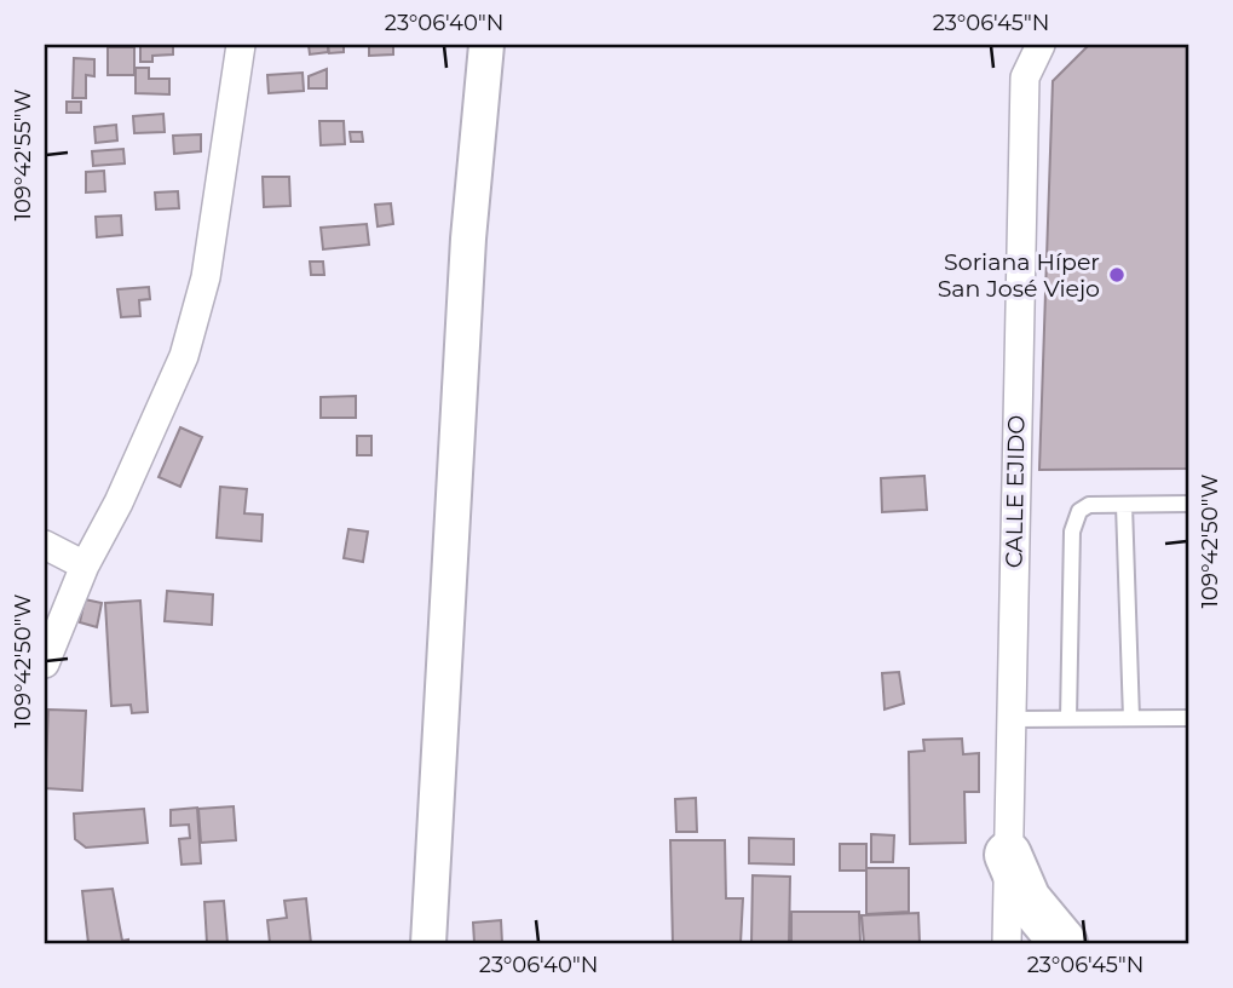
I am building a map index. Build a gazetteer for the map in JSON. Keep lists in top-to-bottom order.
{
  "streets": {
    "street": ["CALLE EJIDO"]
  },
  "places": ["Soriana Híper San José Viejo"],
  "coordinates": [
    "23°06'40\"N",
    "23°06'45\"N",
    "109°42'55\"W",
    "109°42'50\"W"
  ]
}
